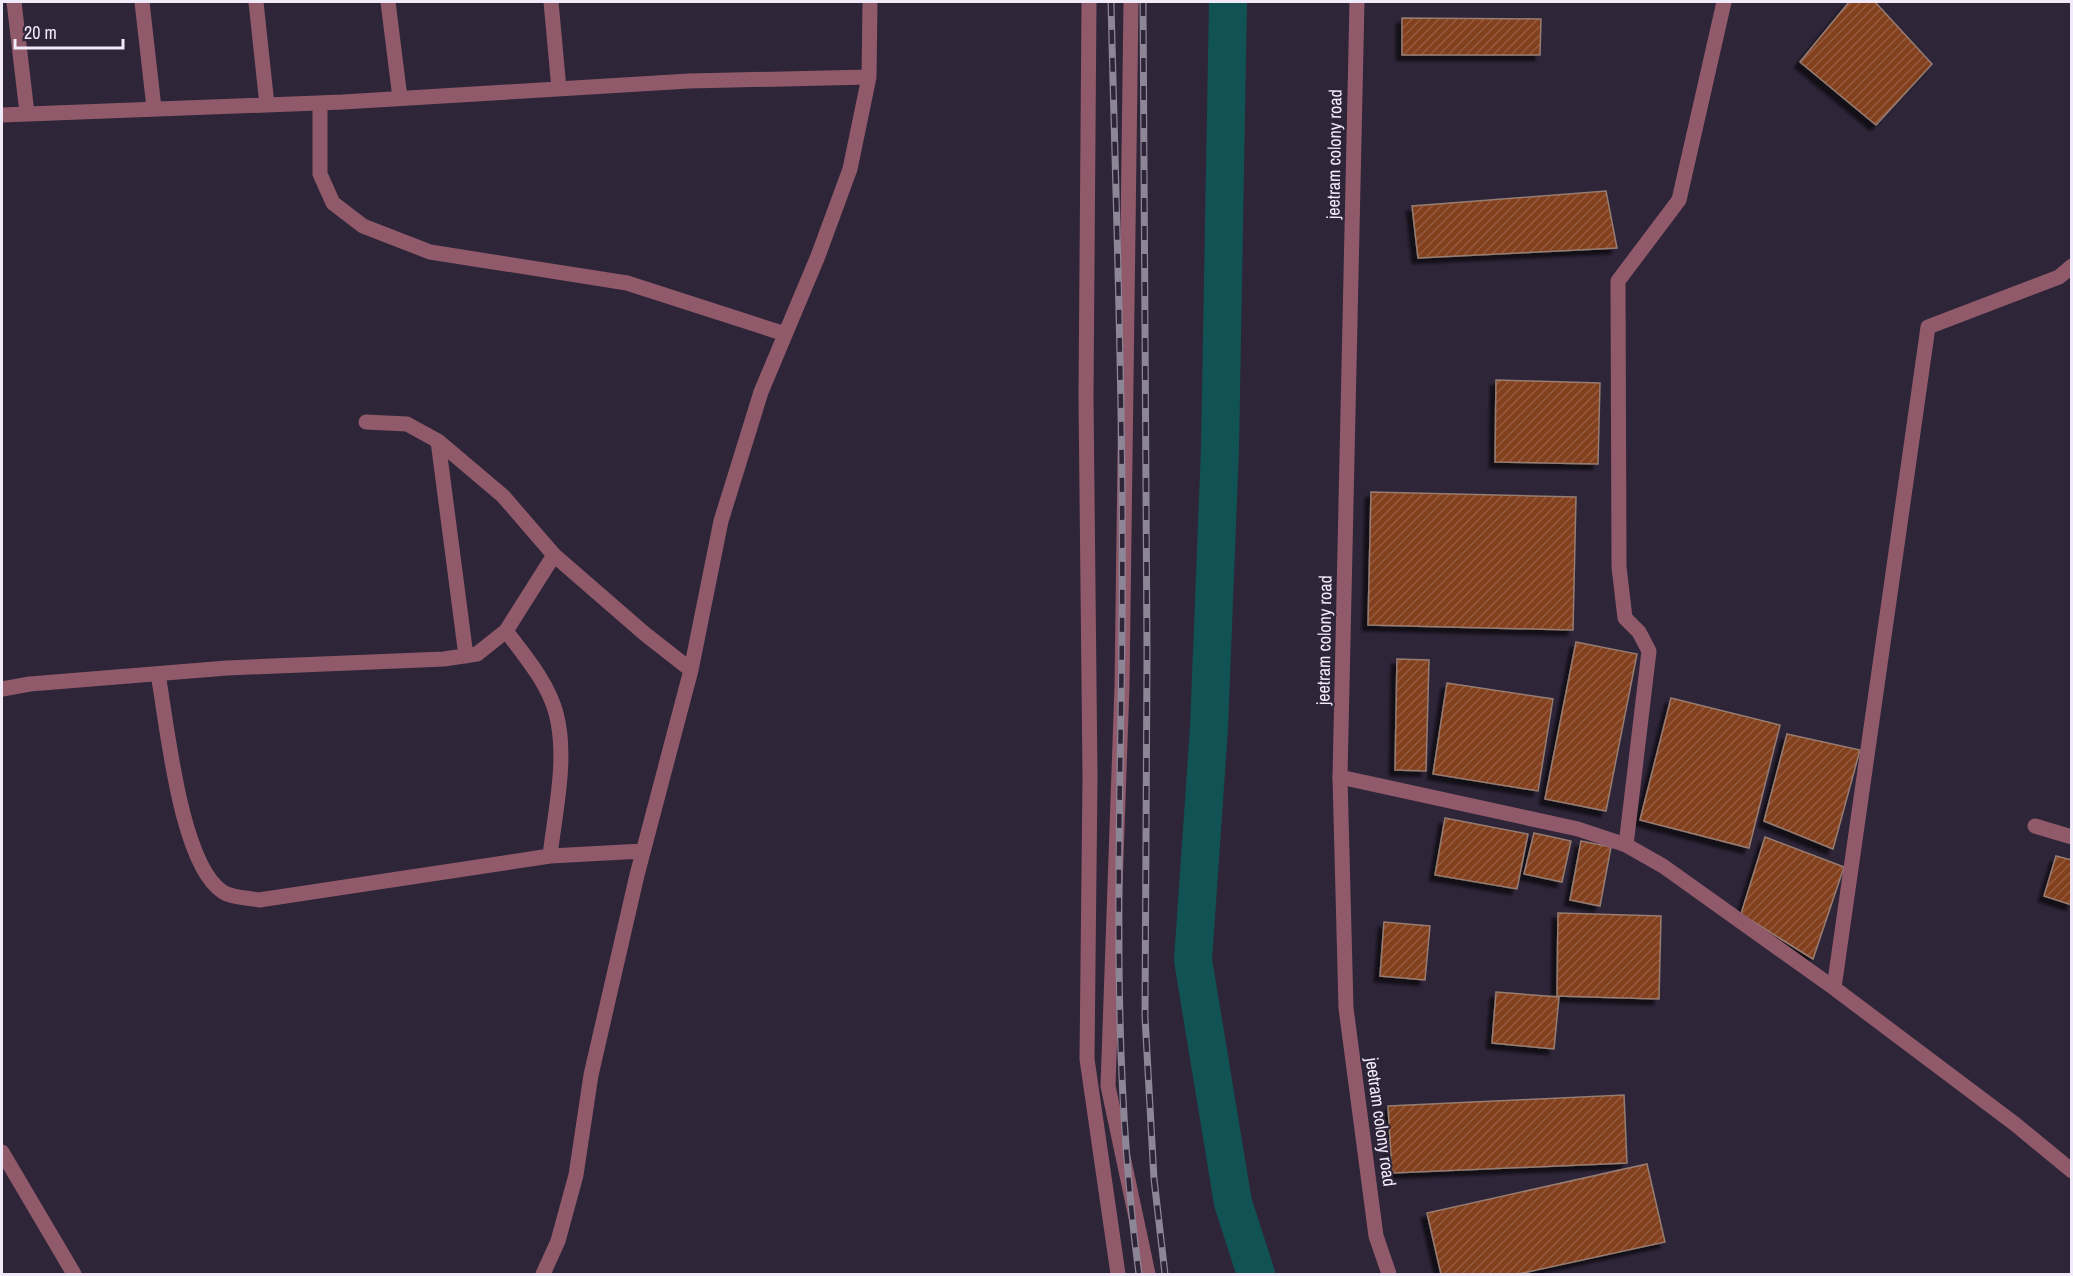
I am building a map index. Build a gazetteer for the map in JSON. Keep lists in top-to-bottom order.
{
  "streets": {
    "street": ["jeetram colony road"]
  },
  "scale_bar": "20 m"
}
